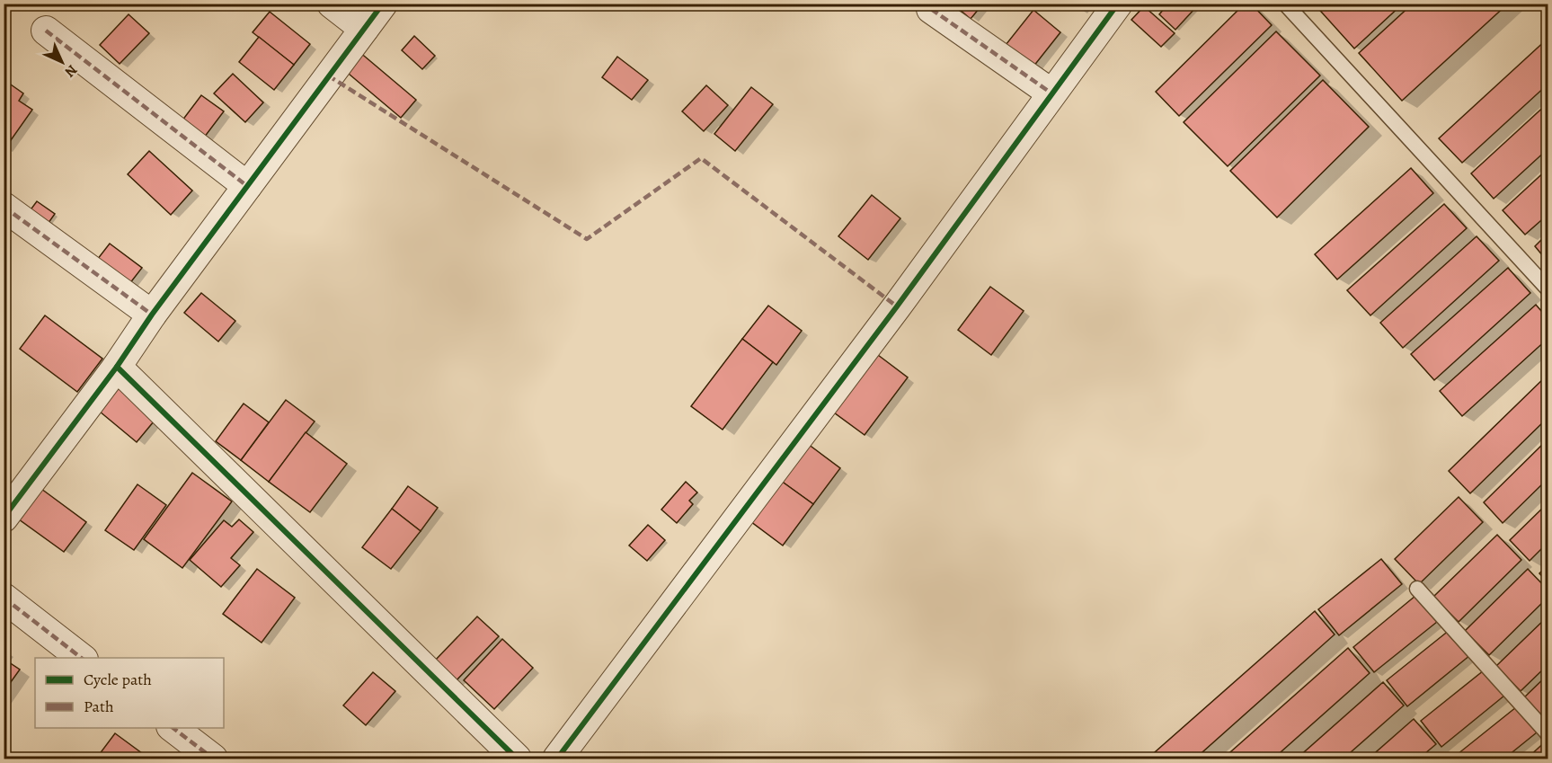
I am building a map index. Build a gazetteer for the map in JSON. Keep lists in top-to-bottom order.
{
  "legend": ["Cycle path", "Path"],
  "north": "bottom right"
}
